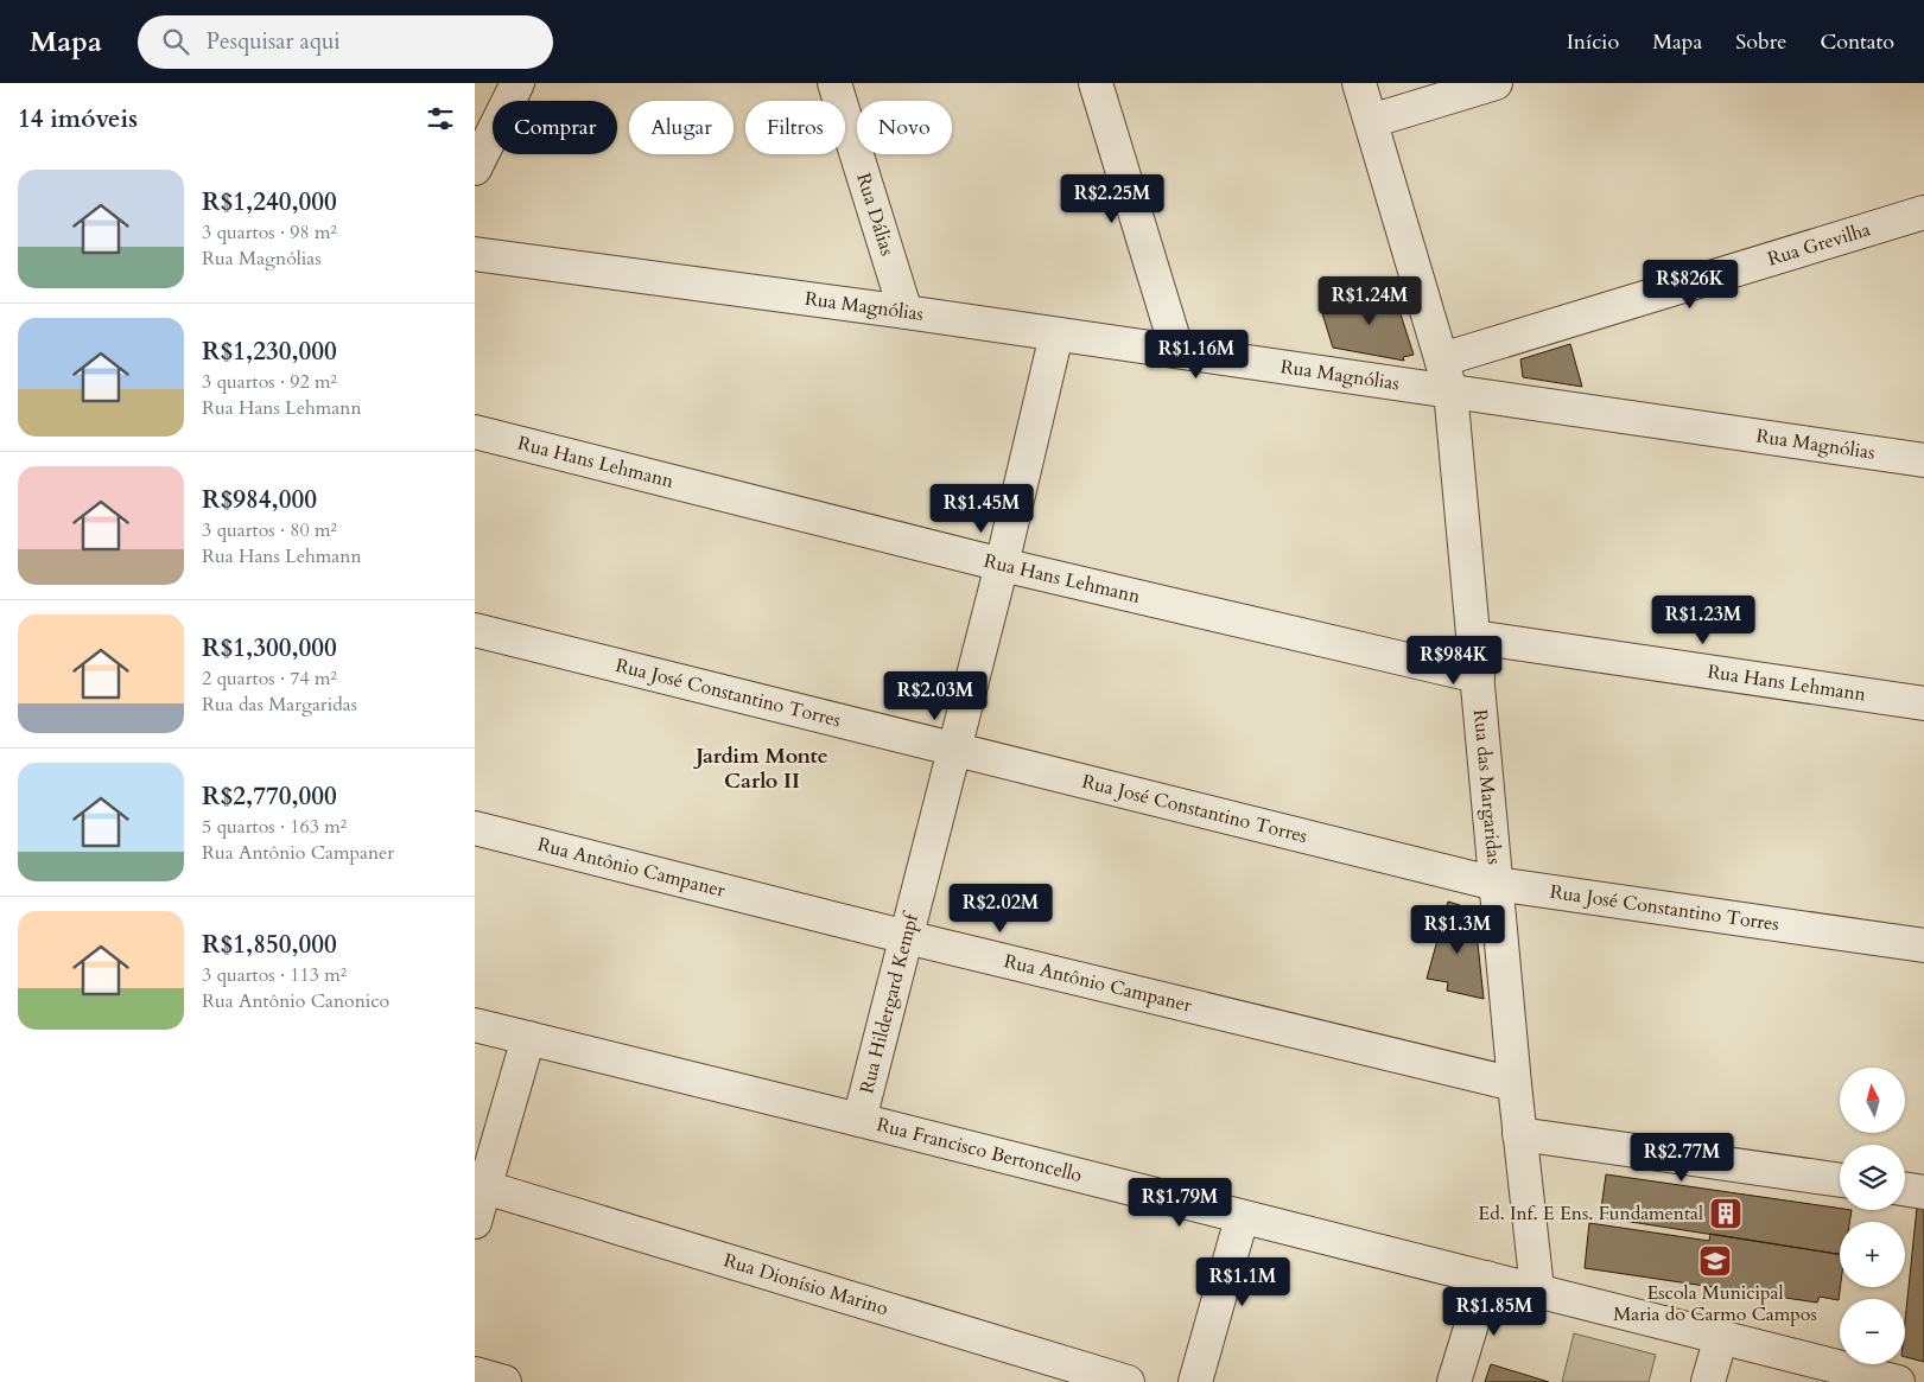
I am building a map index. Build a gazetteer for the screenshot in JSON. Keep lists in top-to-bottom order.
{
  "streets": {
    "street": [
      "Rua Dálias",
      "Rua Grevilha",
      "Rua Magnólias",
      "Rua Hans Lehmann",
      "Rua José Constantino Torres",
      "Rua das Margaridas",
      "Rua Antônio Campaner",
      "Rua Hildergard Kempf",
      "Rua Francisco Bertoncello",
      "Rua Dionísio Marino"
    ]
  },
  "crossings": [
    ["Rua Dálias", "Rua Magnólias"],
    ["Rua Grevilha", "Rua Magnólias"],
    ["Rua Grevilha", "Rua das Margaridas"],
    ["Rua Magnólias", "Rua das Margaridas"],
    ["Rua Magnólias", "Rua Hildergard Kempf"],
    ["Rua Hans Lehmann", "Rua das Margaridas"],
    ["Rua Hans Lehmann", "Rua Hildergard Kempf"],
    ["Rua José Constantino Torres", "Rua das Margaridas"],
    ["Rua José Constantino Torres", "Rua Hildergard Kempf"],
    ["Rua das Margaridas", "Rua Antônio Campaner"],
    ["Rua das Margaridas", "Rua Francisco Bertoncello"],
    ["Rua Antônio Campaner", "Rua Hildergard Kempf"],
    ["Rua Hildergard Kempf", "Rua Francisco Bertoncello"]
  ],
  "districts": ["Jardim Monte Carlo II"],
  "places": {
    "building": ["Ed. Inf. E Ens. Fundamental"],
    "school or university": ["Escola Municipal Maria do Carmo Campos"]
  },
  "north": "top",
  "page": {
    "header": "Mapa",
    "search": "Pesquisar aqui",
    "nav": [
      "Início",
      "Mapa",
      "Sobre",
      "Contato"
    ],
    "heading": "14 imóveis",
    "chip": [
      "Comprar",
      "Alugar",
      "Filtros",
      "Novo"
    ],
    "list": [
      {
        "name": "R$1,240,000",
        "note": "3 quartos · 98 m² · Rua Magnólias"
      },
      {
        "name": "R$1,230,000",
        "note": "3 quartos · 92 m² · Rua Hans Lehmann"
      },
      {
        "name": "R$984,000",
        "note": "3 quartos · 80 m² · Rua Hans Lehmann"
      },
      {
        "name": "R$1,300,000",
        "note": "2 quartos · 74 m² · Rua das Margaridas"
      },
      {
        "name": "R$2,770,000",
        "note": "5 quartos · 163 m² · Rua Antônio Campaner"
      },
      {
        "name": "R$1,850,000",
        "note": "3 quartos · 113 m² · Rua Antônio Canonico"
      }
    ],
    "price": [
      "R$2.25M",
      "R$826K",
      "R$1.24M",
      "R$1.16M",
      "R$1.45M",
      "R$1.23M",
      "R$984K",
      "R$2.03M",
      "R$2.02M",
      "R$1.3M",
      "R$2.77M",
      "R$1.79M",
      "R$1.1M",
      "R$1.85M"
    ],
    "map_buttons": ["+", "−"]
  }
}
